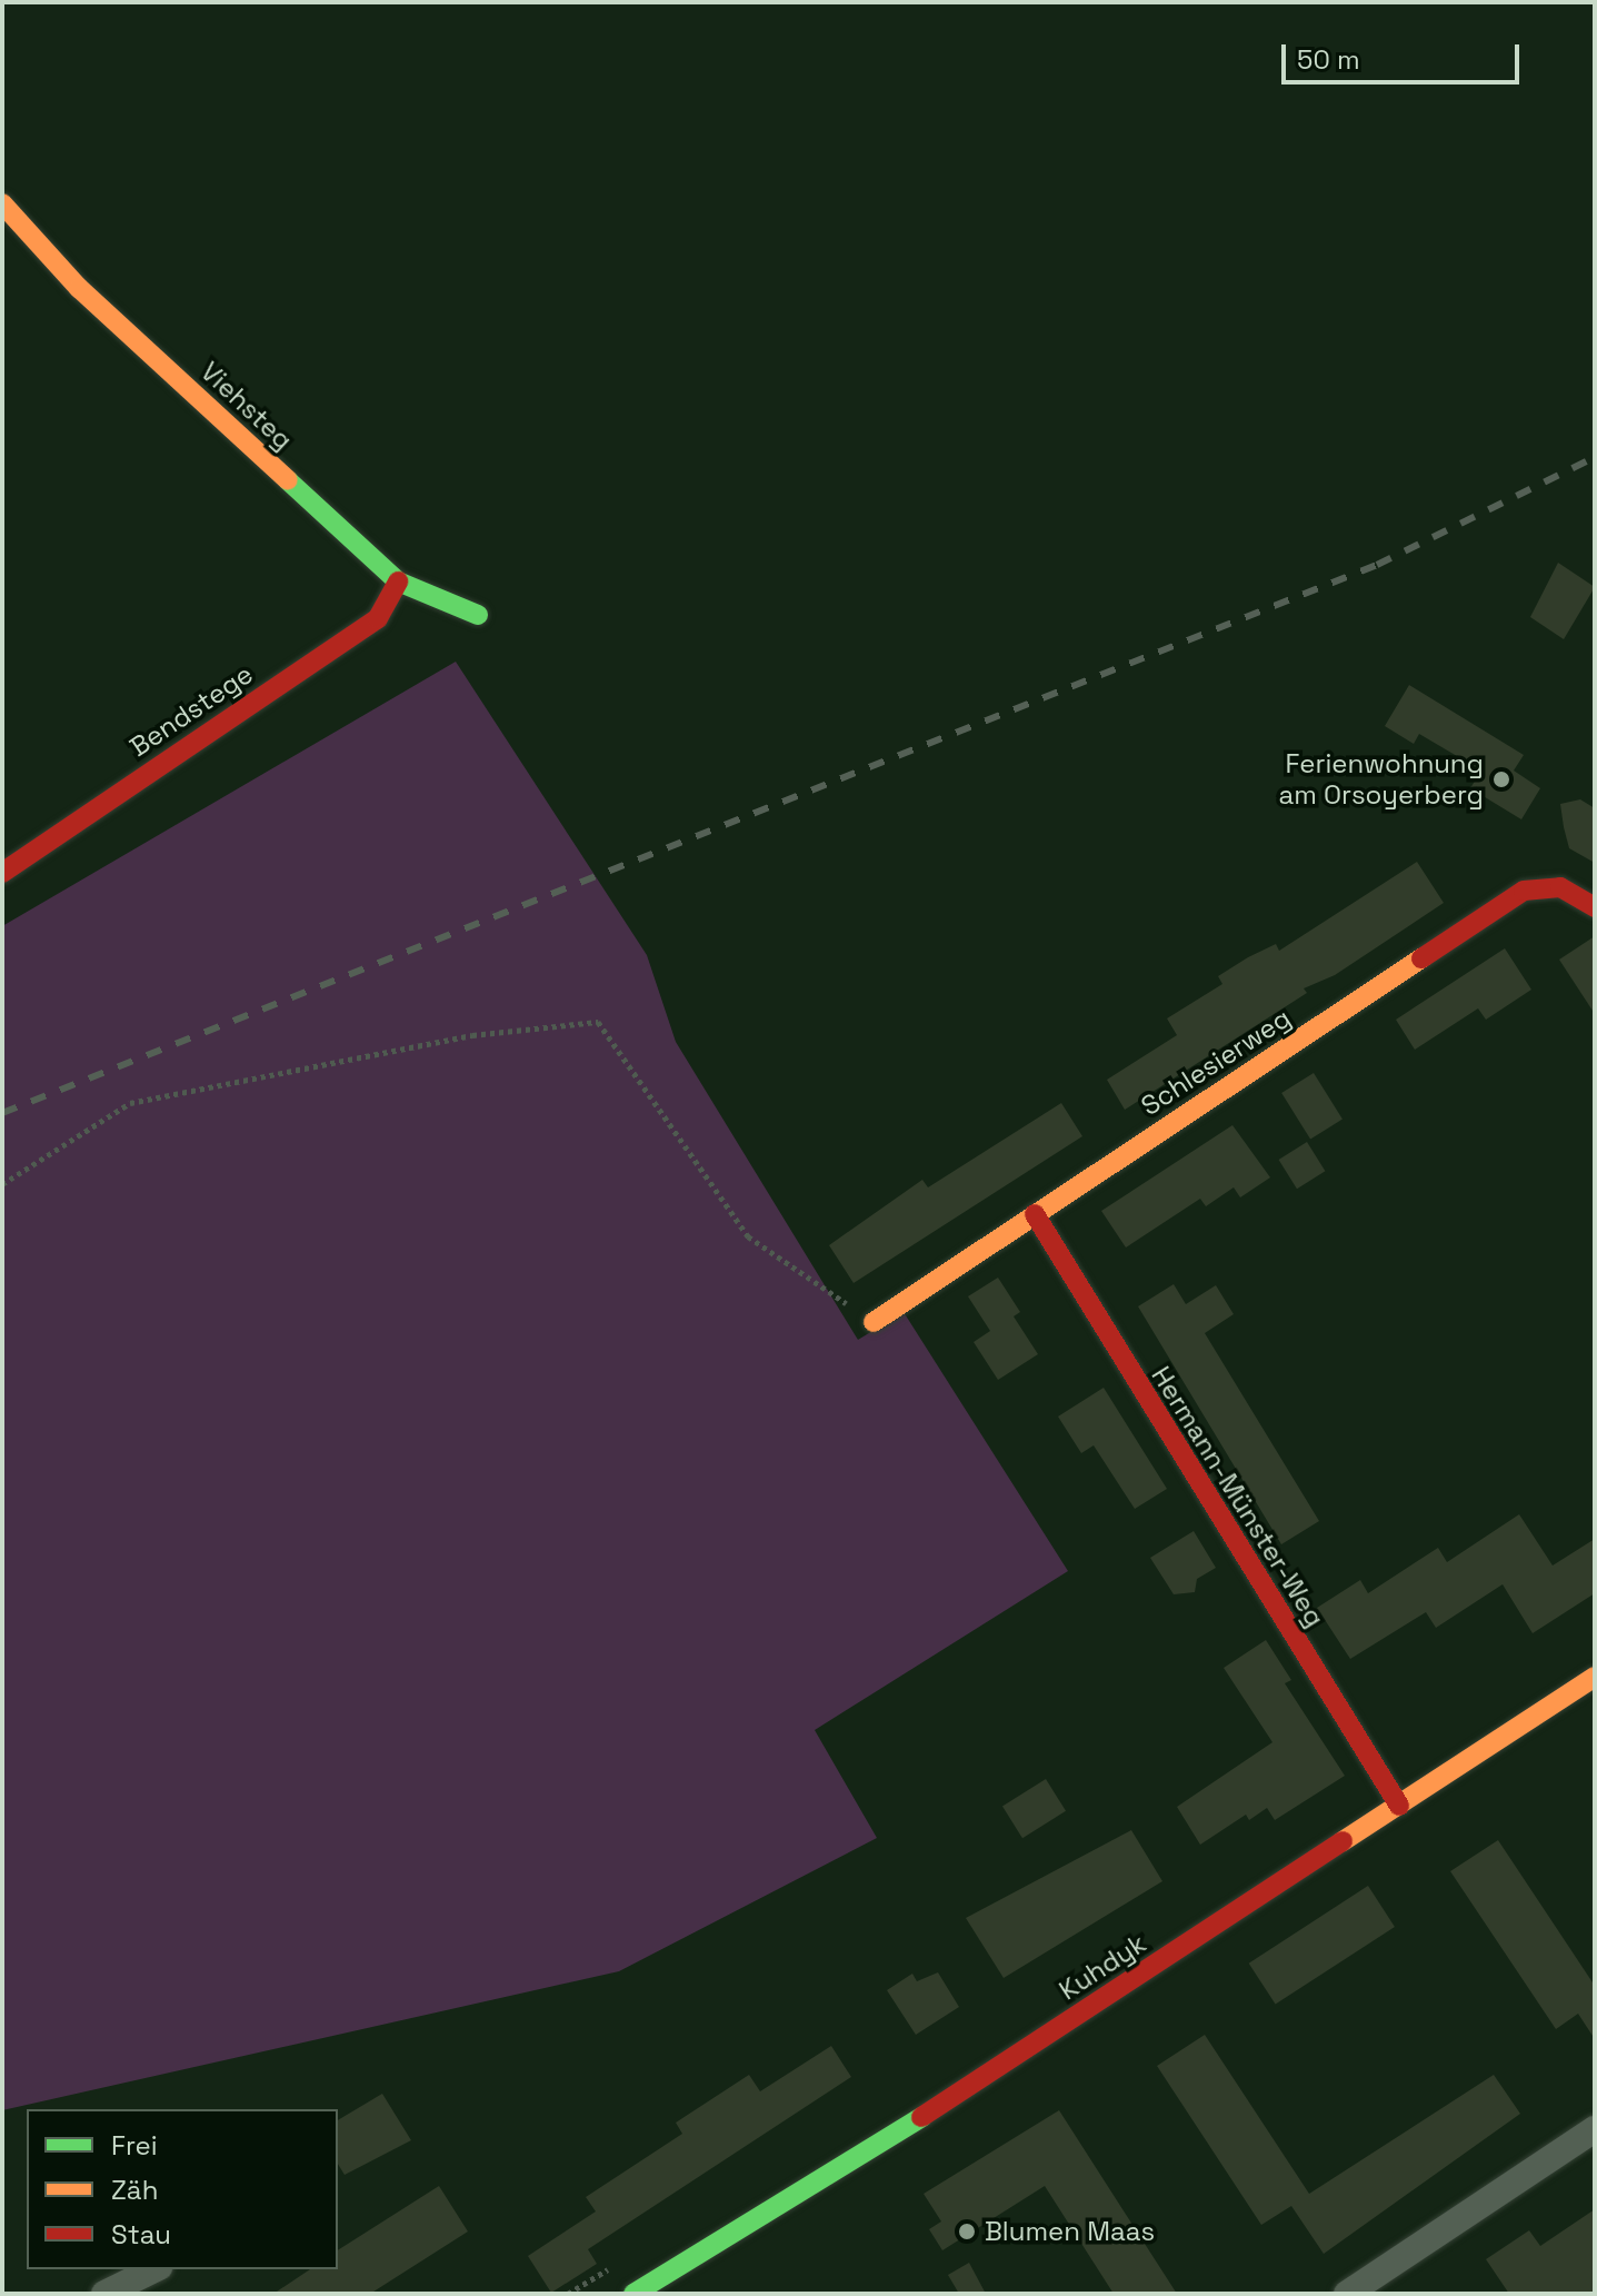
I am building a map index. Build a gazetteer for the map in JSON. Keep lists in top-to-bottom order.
{
  "streets": {
    "street": [
      "Viehsteg",
      "Bendstege",
      "Schlesierweg",
      "Hermann-Münster-Weg",
      "Kuhdyk"
    ]
  },
  "crossings": [
    ["Viehsteg", "Bendstege"],
    ["Schlesierweg", "Hermann-Münster-Weg"],
    ["Hermann-Münster-Weg", "Kuhdyk"]
  ],
  "places": ["Ferienwohnung am Orsoyerberg", "Blumen Maas"],
  "legend": ["Frei", "Zäh", "Stau"],
  "scale_bar": "50 m"
}
